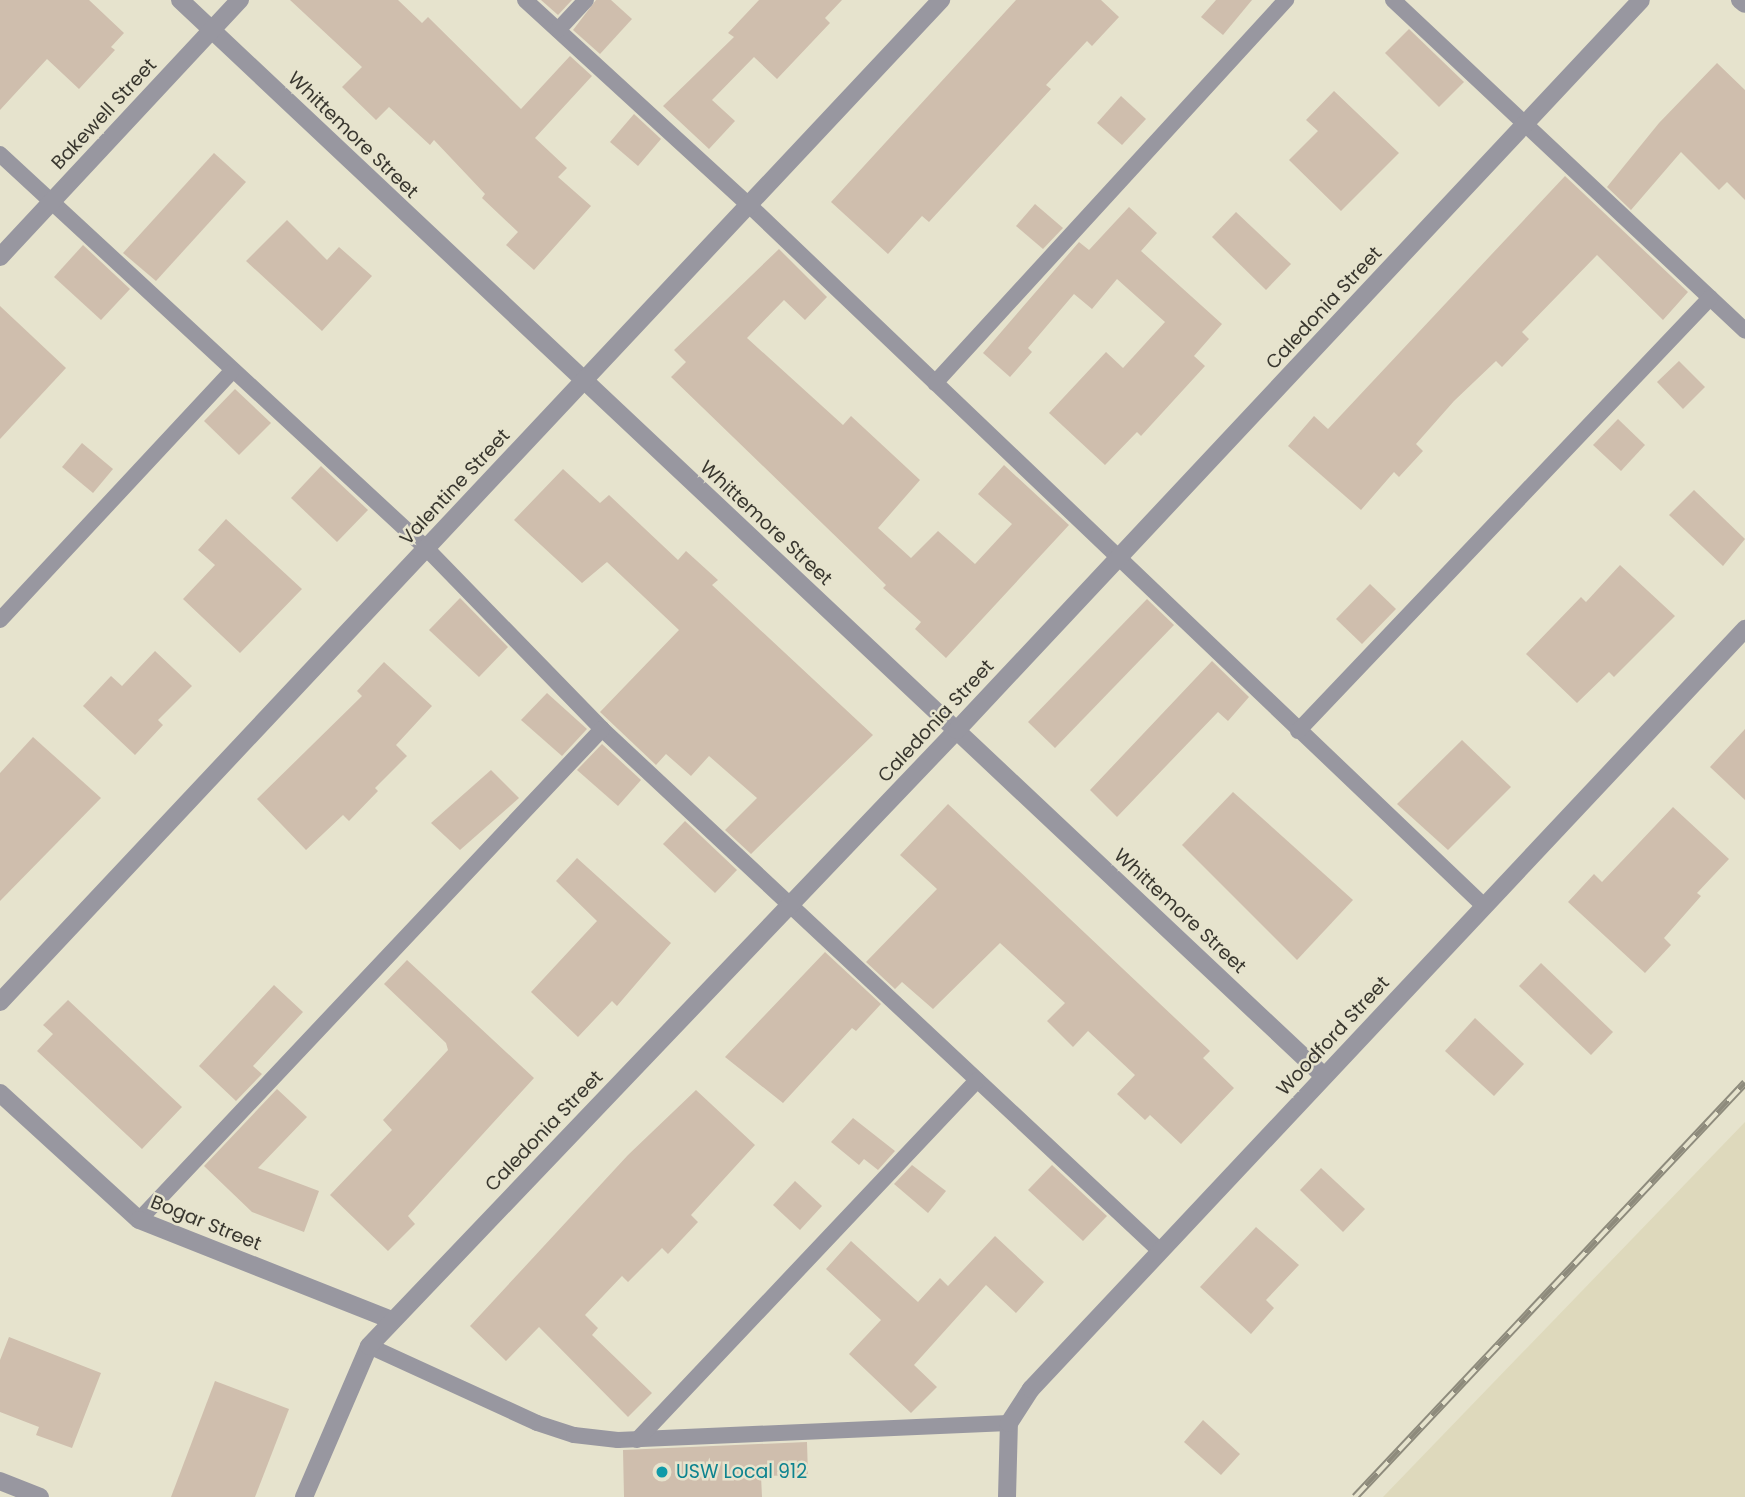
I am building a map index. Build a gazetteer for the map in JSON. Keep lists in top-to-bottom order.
{
  "streets": {
    "street": [
      "Bakewell Street",
      "Whittemore Street",
      "Caledonia Street",
      "Valentine Street",
      "Woodford Street",
      "Bogar Street"
    ]
  },
  "crossings": [
    ["Bakewell Street", "Whittemore Street"],
    ["Whittemore Street", "Caledonia Street"],
    ["Whittemore Street", "Valentine Street"],
    ["Whittemore Street", "Woodford Street"],
    ["Caledonia Street", "Bogar Street"]
  ],
  "places": ["USW Local 912"]
}
